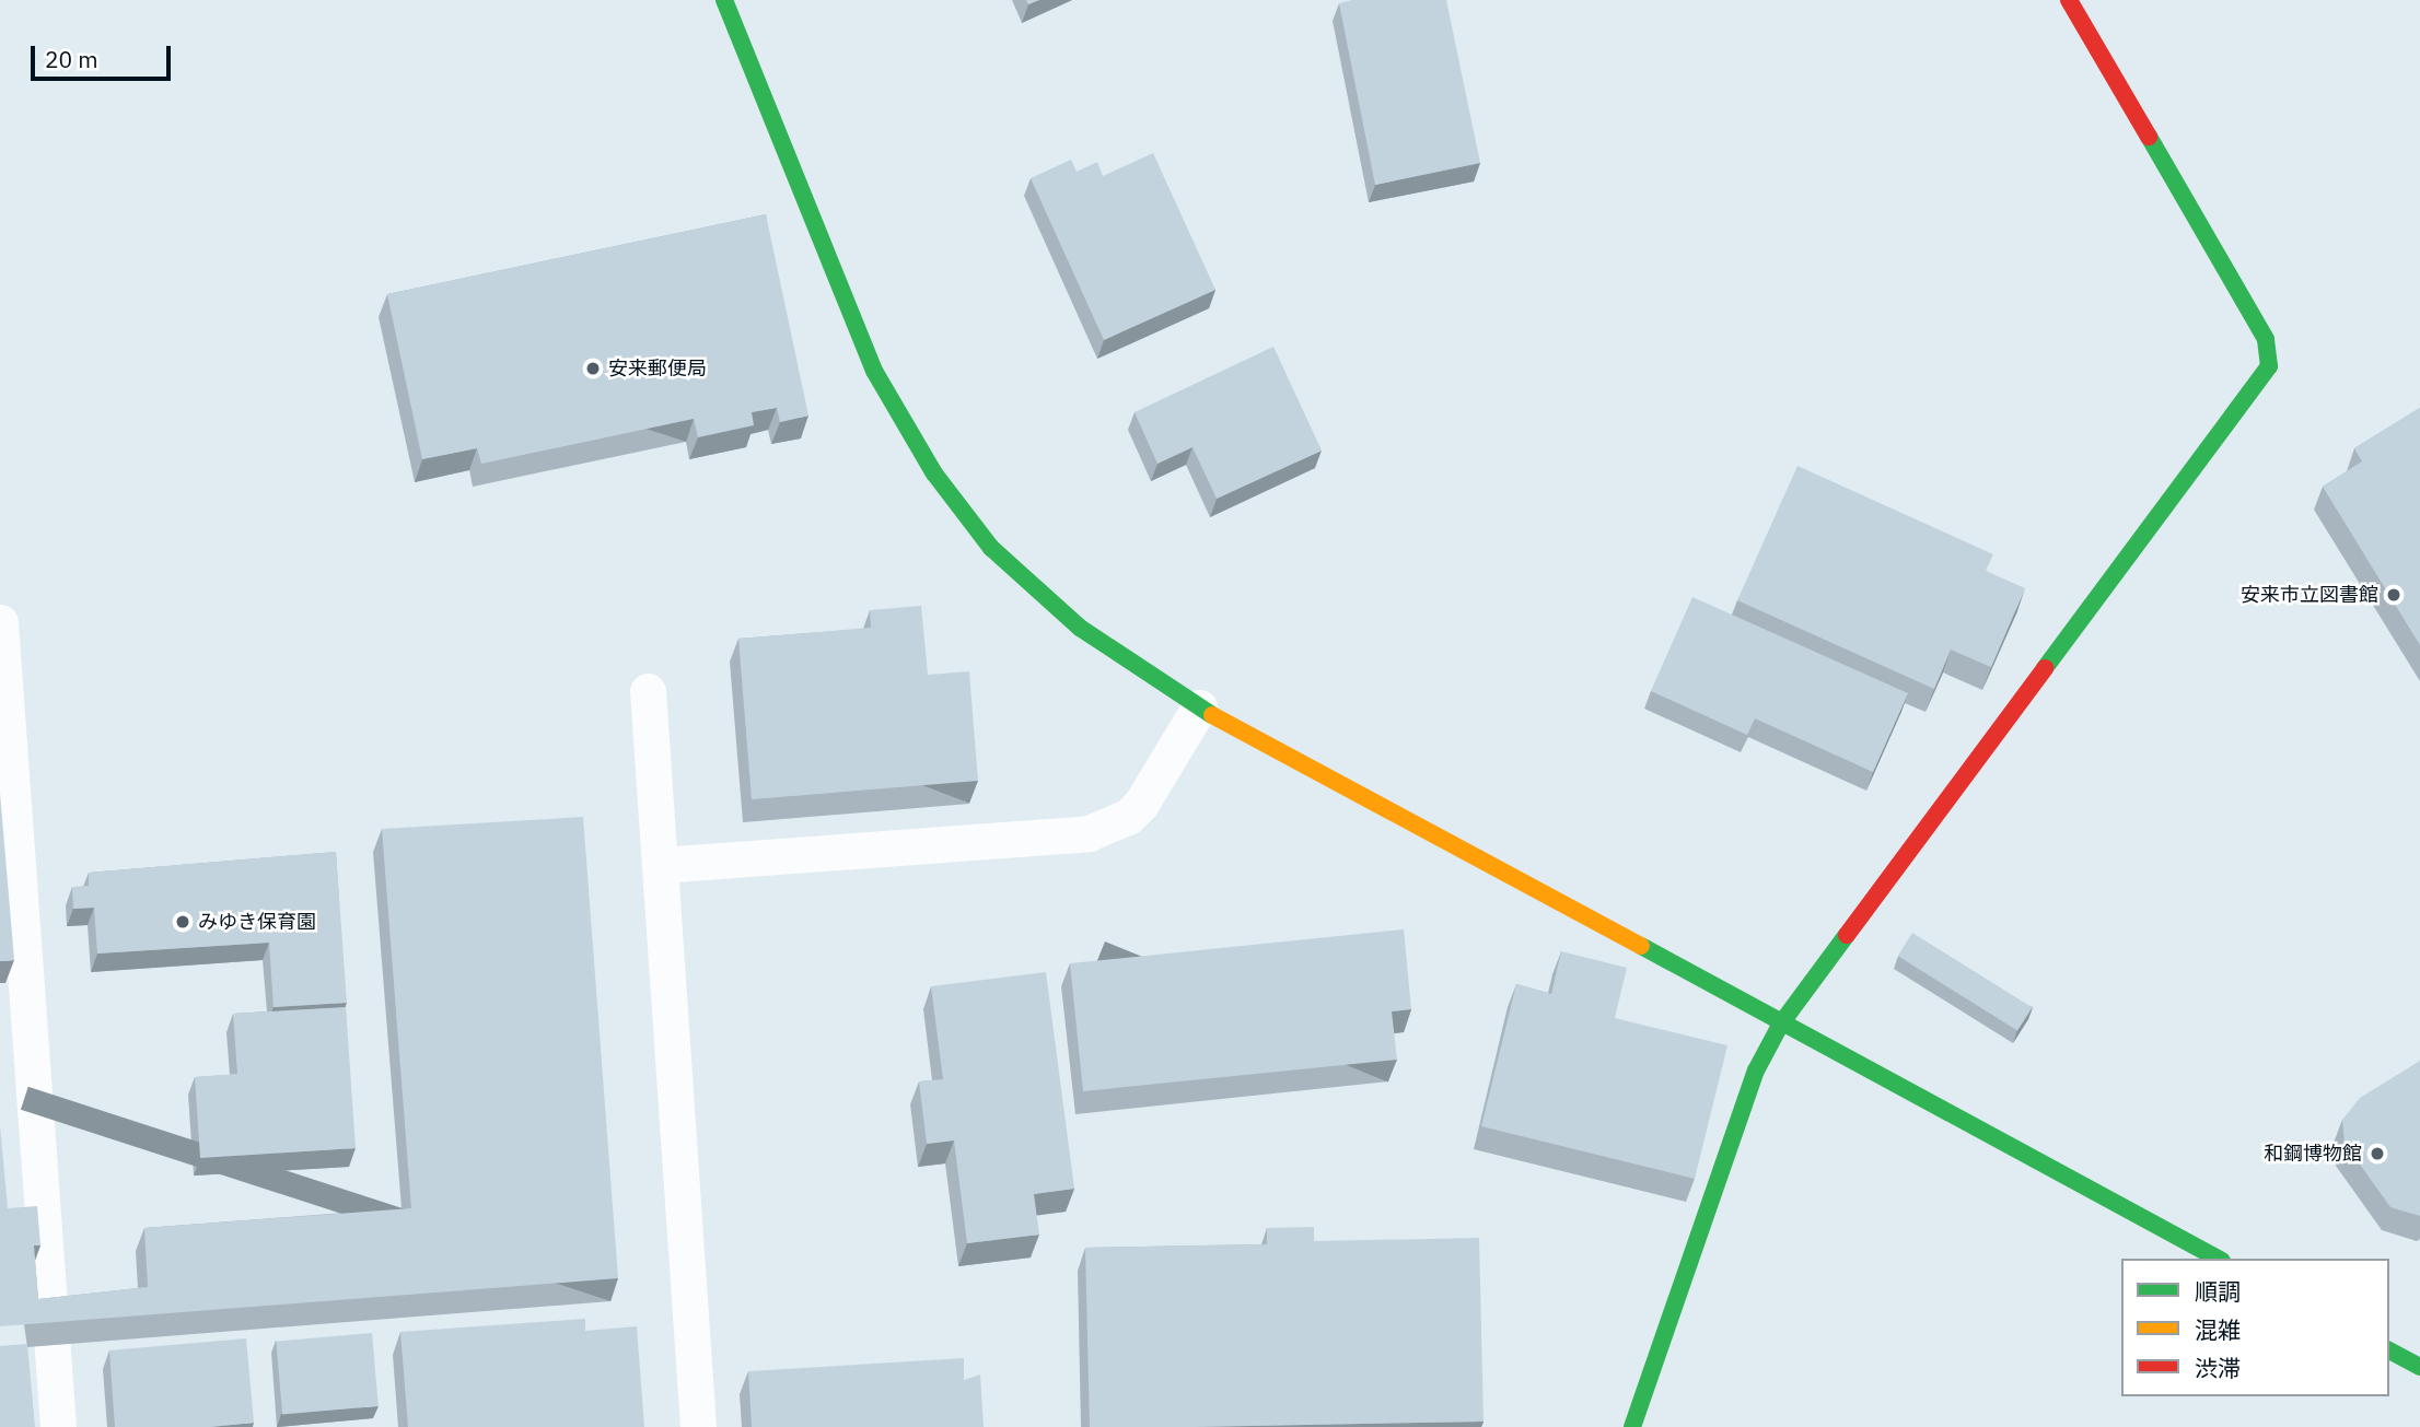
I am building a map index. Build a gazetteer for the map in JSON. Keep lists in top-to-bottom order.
{
  "places": [
    "安来郵便局",
    "安来市立図書館",
    "みゆき保育園",
    "和鋼博物館"
  ],
  "legend": ["順調", "混雑", "渋滞"],
  "scale_bar": "20 m"
}
